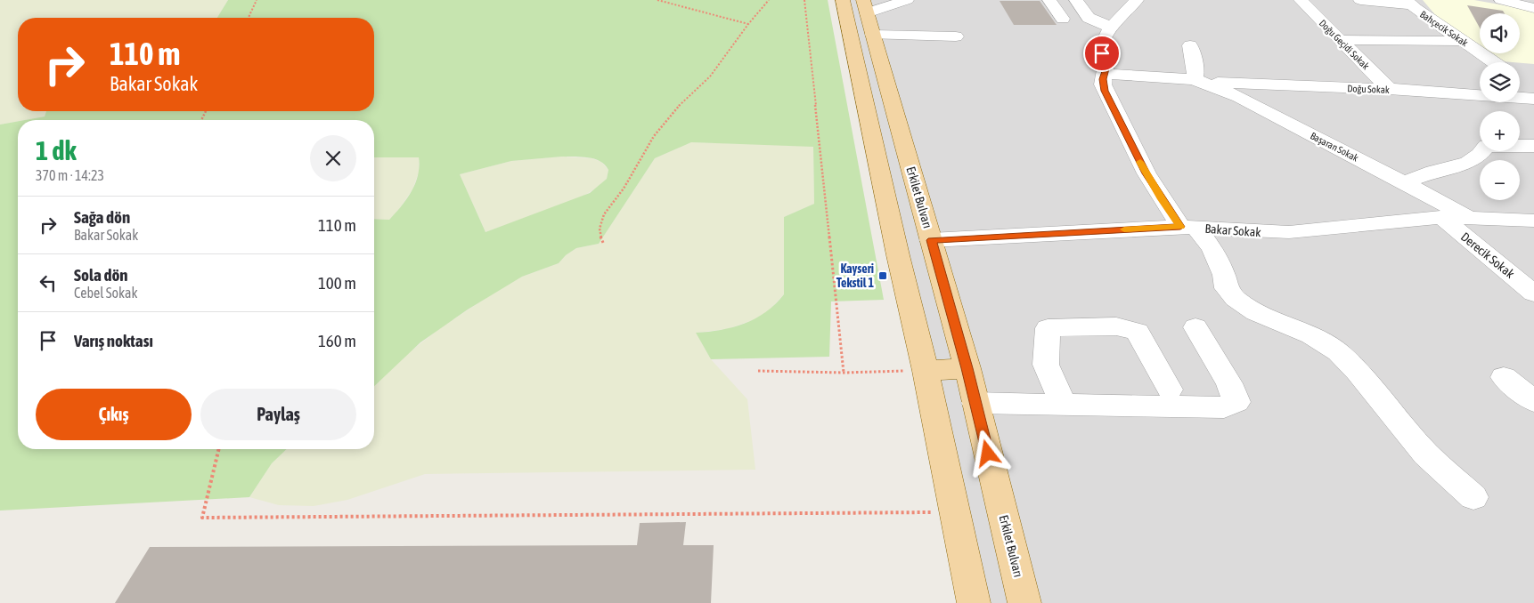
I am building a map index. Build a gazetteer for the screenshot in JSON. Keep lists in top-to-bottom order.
{
  "streets": {
    "main road": ["Erkilet Bulvarı"],
    "street": [
      "Bahçecik Sokak",
      "Doğu Geçidi Sokak",
      "Doğu Sokak",
      "Başaran Sokak",
      "Bakar Sokak",
      "Derecik Sokak"
    ]
  },
  "crossings": [
    ["Doğu Geçidi Sokak", "Doğu Sokak"],
    ["Doğu Sokak", "Başaran Sokak"],
    ["Başaran Sokak", "Bakar Sokak"],
    ["Erkilet Bulvarı", "Bakar Sokak"],
    ["Bakar Sokak", "Derecik Sokak"]
  ],
  "places": {
    "transit": ["Kayseri Tekstil 1"]
  },
  "page": {
    "map_buttons": ["+", "−"],
    "turn": ["110 m", "Bakar Sokak"],
    "heading": ["1 dk", "370 m · 14:23"],
    "list": [
      {
        "name": "Sağa dön",
        "note": "Bakar Sokak",
        "value": "110 m"
      },
      {
        "name": "Sola dön",
        "note": "Cebel Sokak",
        "value": "100 m"
      },
      {
        "name": "Varış noktası",
        "value": "160 m"
      }
    ],
    "buttons": ["Çıkış", "Paylaş"]
  }
}
